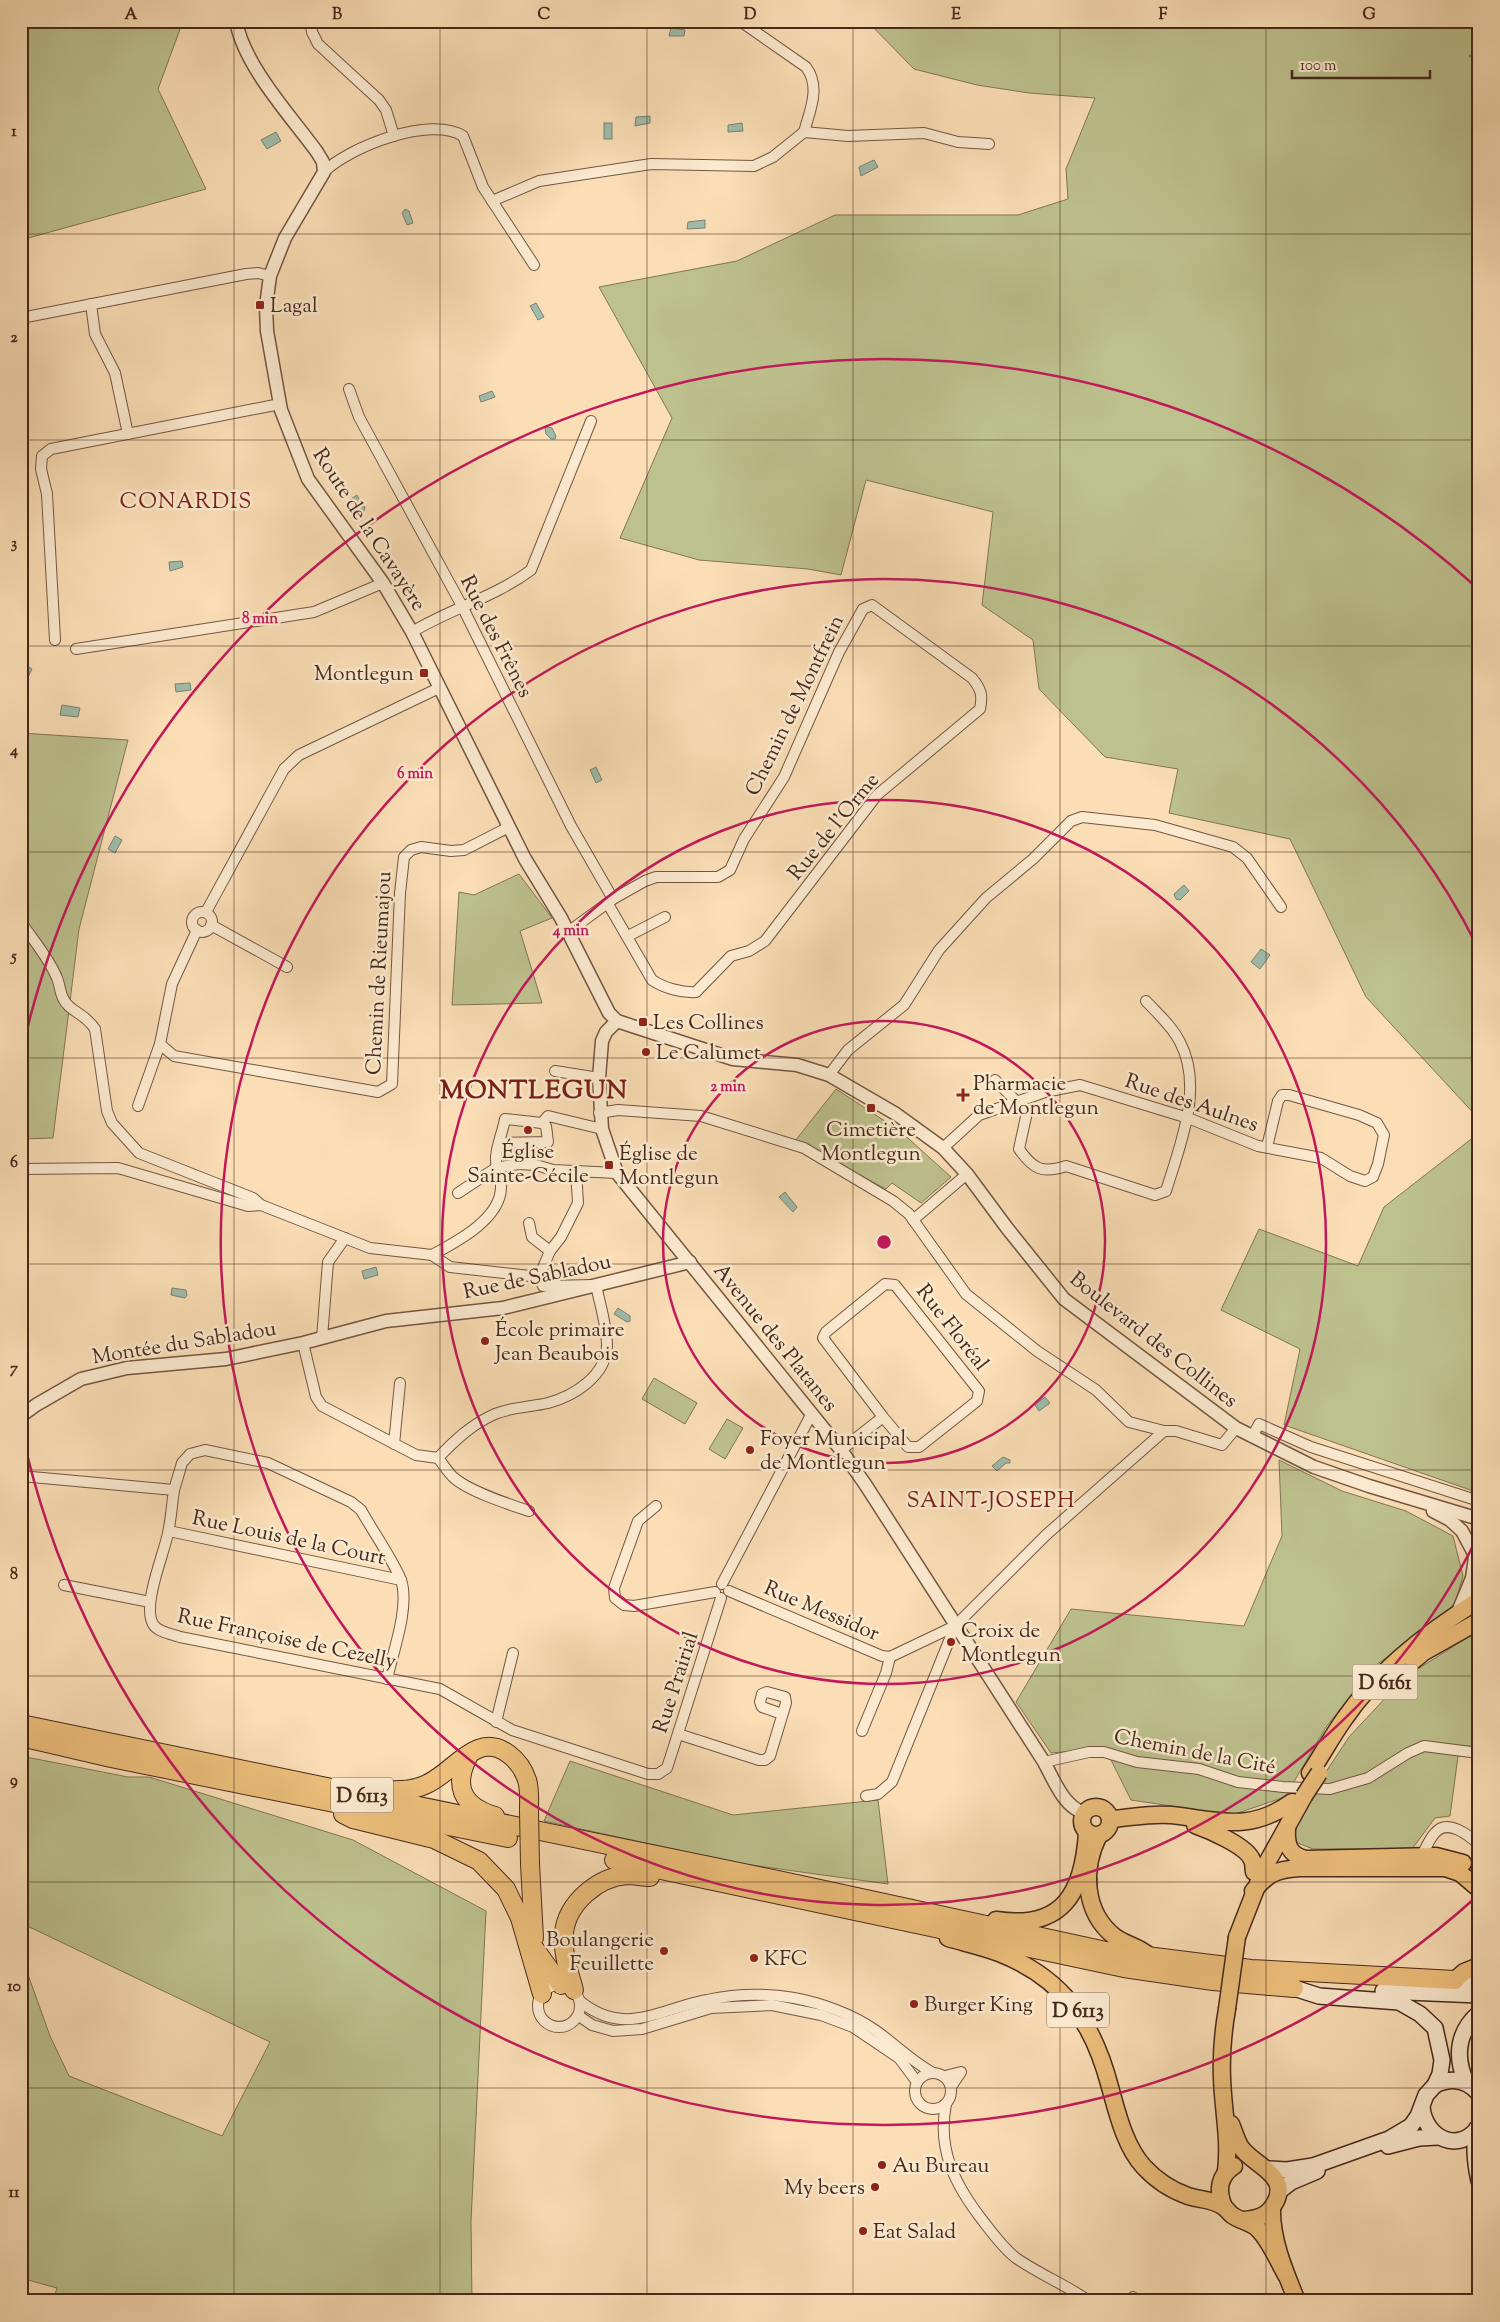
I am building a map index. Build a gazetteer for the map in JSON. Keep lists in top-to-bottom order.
{
  "streets": {
    "highway": ["D 6113"],
    "main road": ["D 6161"],
    "street": [
      "Route de la Cavayère",
      "Rue des Frênes",
      "Chemin de Montfrein",
      "Rue de l'Orme",
      "Chemin de Rieumajou",
      "Rue des Aulnes",
      "Rue de Sabladou",
      "Rue Floréal",
      "Avenue des Platanes",
      "Boulevard des Collines",
      "Montée du Sabladou",
      "Rue Louis de la Court",
      "Rue Messidor",
      "Rue Françoise de Cezelly",
      "Rue Prairial",
      "Chemin de la Cité"
    ]
  },
  "crossings": [
    ["Route de la Cavayère", "Chemin de Montfrein"],
    ["Route de la Cavayère", "Chemin de Rieumajou"],
    ["Route de la Cavayère", "Avenue des Platanes"],
    ["Route de la Cavayère", "Boulevard des Collines"],
    ["Rue des Frênes", "Chemin de Montfrein"],
    ["Rue des Frênes", "Rue de l'Orme"],
    ["Chemin de Montfrein", "Rue de l'Orme"],
    ["Rue des Aulnes", "Boulevard des Collines"],
    ["Rue de Sabladou", "Avenue des Platanes"],
    ["Rue de Sabladou", "Montée du Sabladou"],
    ["Avenue des Platanes", "Boulevard des Collines"],
    ["Avenue des Platanes", "Rue Messidor"],
    ["Avenue des Platanes", "Rue Prairial"],
    ["Avenue des Platanes", "Chemin de la Cité"],
    ["Avenue des Platanes", "D 6113"],
    ["Rue Louis de la Court", "Rue Françoise de Cezelly"],
    ["Rue Messidor", "Rue Prairial"],
    ["Rue Françoise de Cezelly", "Rue Prairial"]
  ],
  "districts": ["CONARDIS", "MONTLEGUN", "SAINT-JOSEPH"],
  "places": {
    "transit": [
      "Lagal",
      "Montlegun",
      "Les Collines",
      "Cimetière Montlegun",
      "Église de Montlegun"
    ],
    "other": [
      "Le Calumet",
      "Église Sainte-Cécile",
      "École primaire Jean Beaubois",
      "Foyer Municipal de Montlegun",
      "Croix de Montlegun",
      "Boulangerie Feuillette",
      "KFC",
      "Burger King",
      "Au Bureau",
      "My beers",
      "Eat Salad"
    ],
    "health": ["Pharmacie de Montlegun"]
  },
  "scale_bar": "100 m",
  "grid": {
    "columns": [
      "A",
      "B",
      "C",
      "D",
      "E",
      "F",
      "G"
    ],
    "rows": [
      "1",
      "2",
      "3",
      "4",
      "5",
      "6",
      "7",
      "8",
      "9",
      "10",
      "11"
    ]
  },
  "rings": [
    "8 min",
    "6 min",
    "4 min",
    "2 min"
  ]
}
